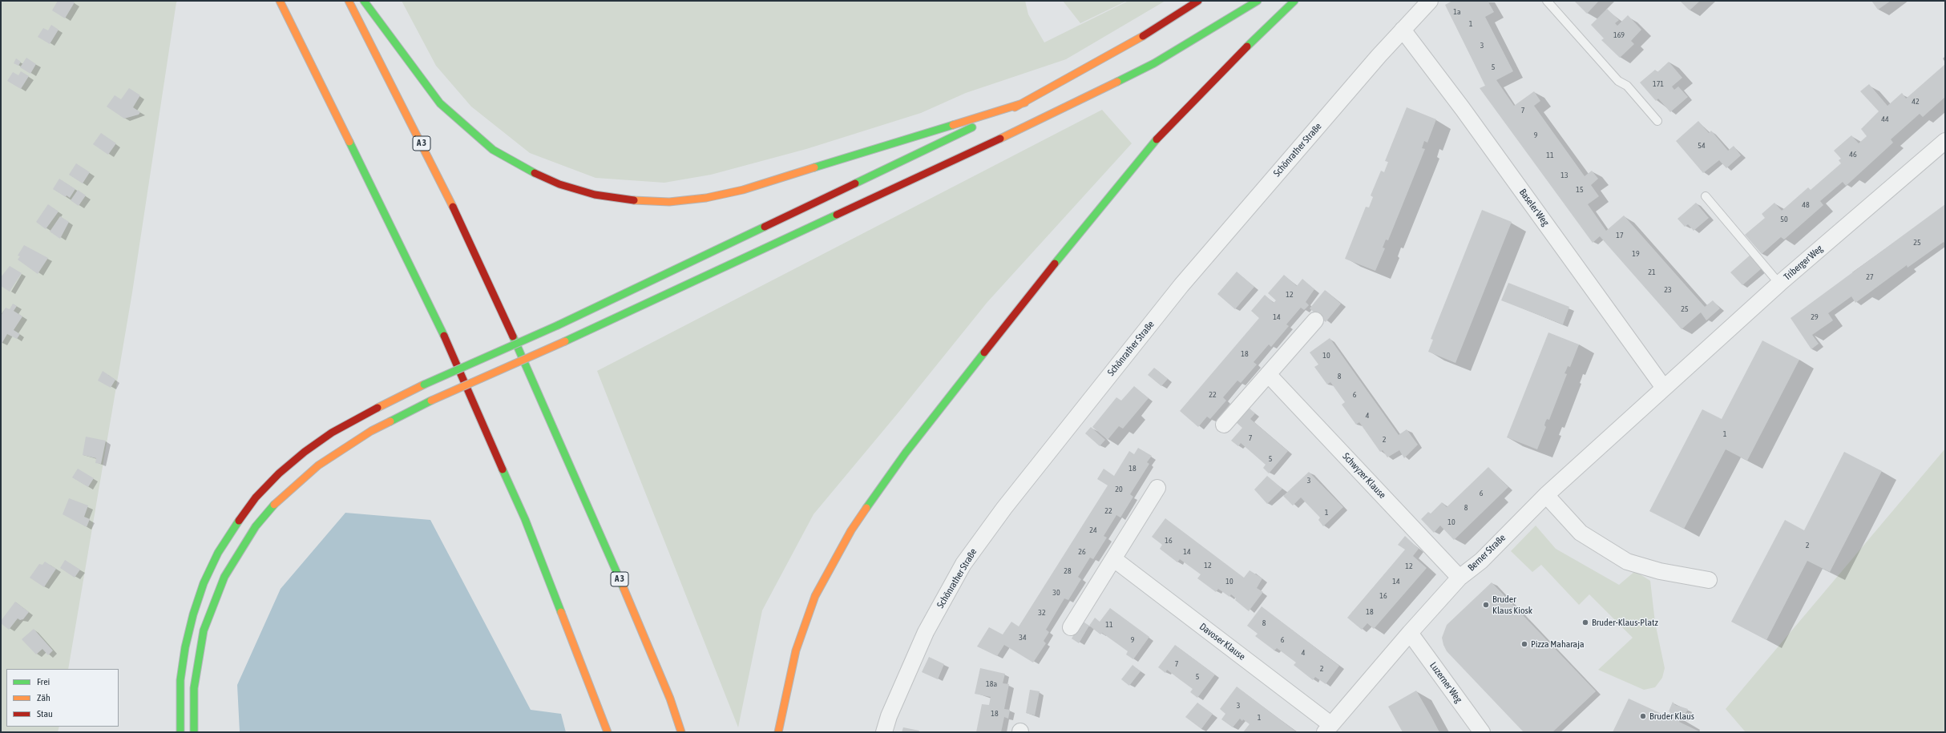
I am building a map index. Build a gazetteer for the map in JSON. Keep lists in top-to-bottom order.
{
  "streets": {
    "highway": ["A 3"],
    "street": [
      "Schönrather Straße",
      "Baseler Weg",
      "Triberger Weg",
      "Schwyzer Klause",
      "Berner Straße",
      "Davoser Klause",
      "Luzerner Weg"
    ]
  },
  "crossings": [
    ["Schönrather Straße", "Baseler Weg"],
    ["Baseler Weg", "Triberger Weg"],
    ["Baseler Weg", "Berner Straße"],
    ["Triberger Weg", "Berner Straße"],
    ["Schwyzer Klause", "Berner Straße"],
    ["Berner Straße", "Davoser Klause"],
    ["Berner Straße", "Luzerner Weg"]
  ],
  "places": [
    "Bruder Klaus Kiosk",
    "Bruder-Klaus-Platz",
    "Pizza Maharaja",
    "Bruder Klaus"
  ],
  "house_numbers": [
    "1a",
    "1",
    "169",
    "3",
    "5",
    "171",
    "42",
    "7",
    "44",
    "9",
    "54",
    "46",
    "11",
    "13",
    "15",
    "48",
    "50",
    "17",
    "25",
    "19",
    "21",
    "27",
    "23",
    "12",
    "25",
    "14",
    "29",
    "18",
    "10",
    "8",
    "22",
    "6",
    "4",
    "1",
    "7",
    "2",
    "5",
    "18",
    "3",
    "20",
    "6",
    "8",
    "22",
    "1",
    "10",
    "24",
    "16",
    "2",
    "26",
    "14",
    "12",
    "12",
    "28",
    "10",
    "14",
    "30",
    "16",
    "18",
    "32",
    "8",
    "11",
    "34",
    "9",
    "6",
    "4",
    "7",
    "2",
    "5",
    "18a",
    "3",
    "18",
    "1"
  ],
  "legend": ["Frei", "Zäh", "Stau"]
}
